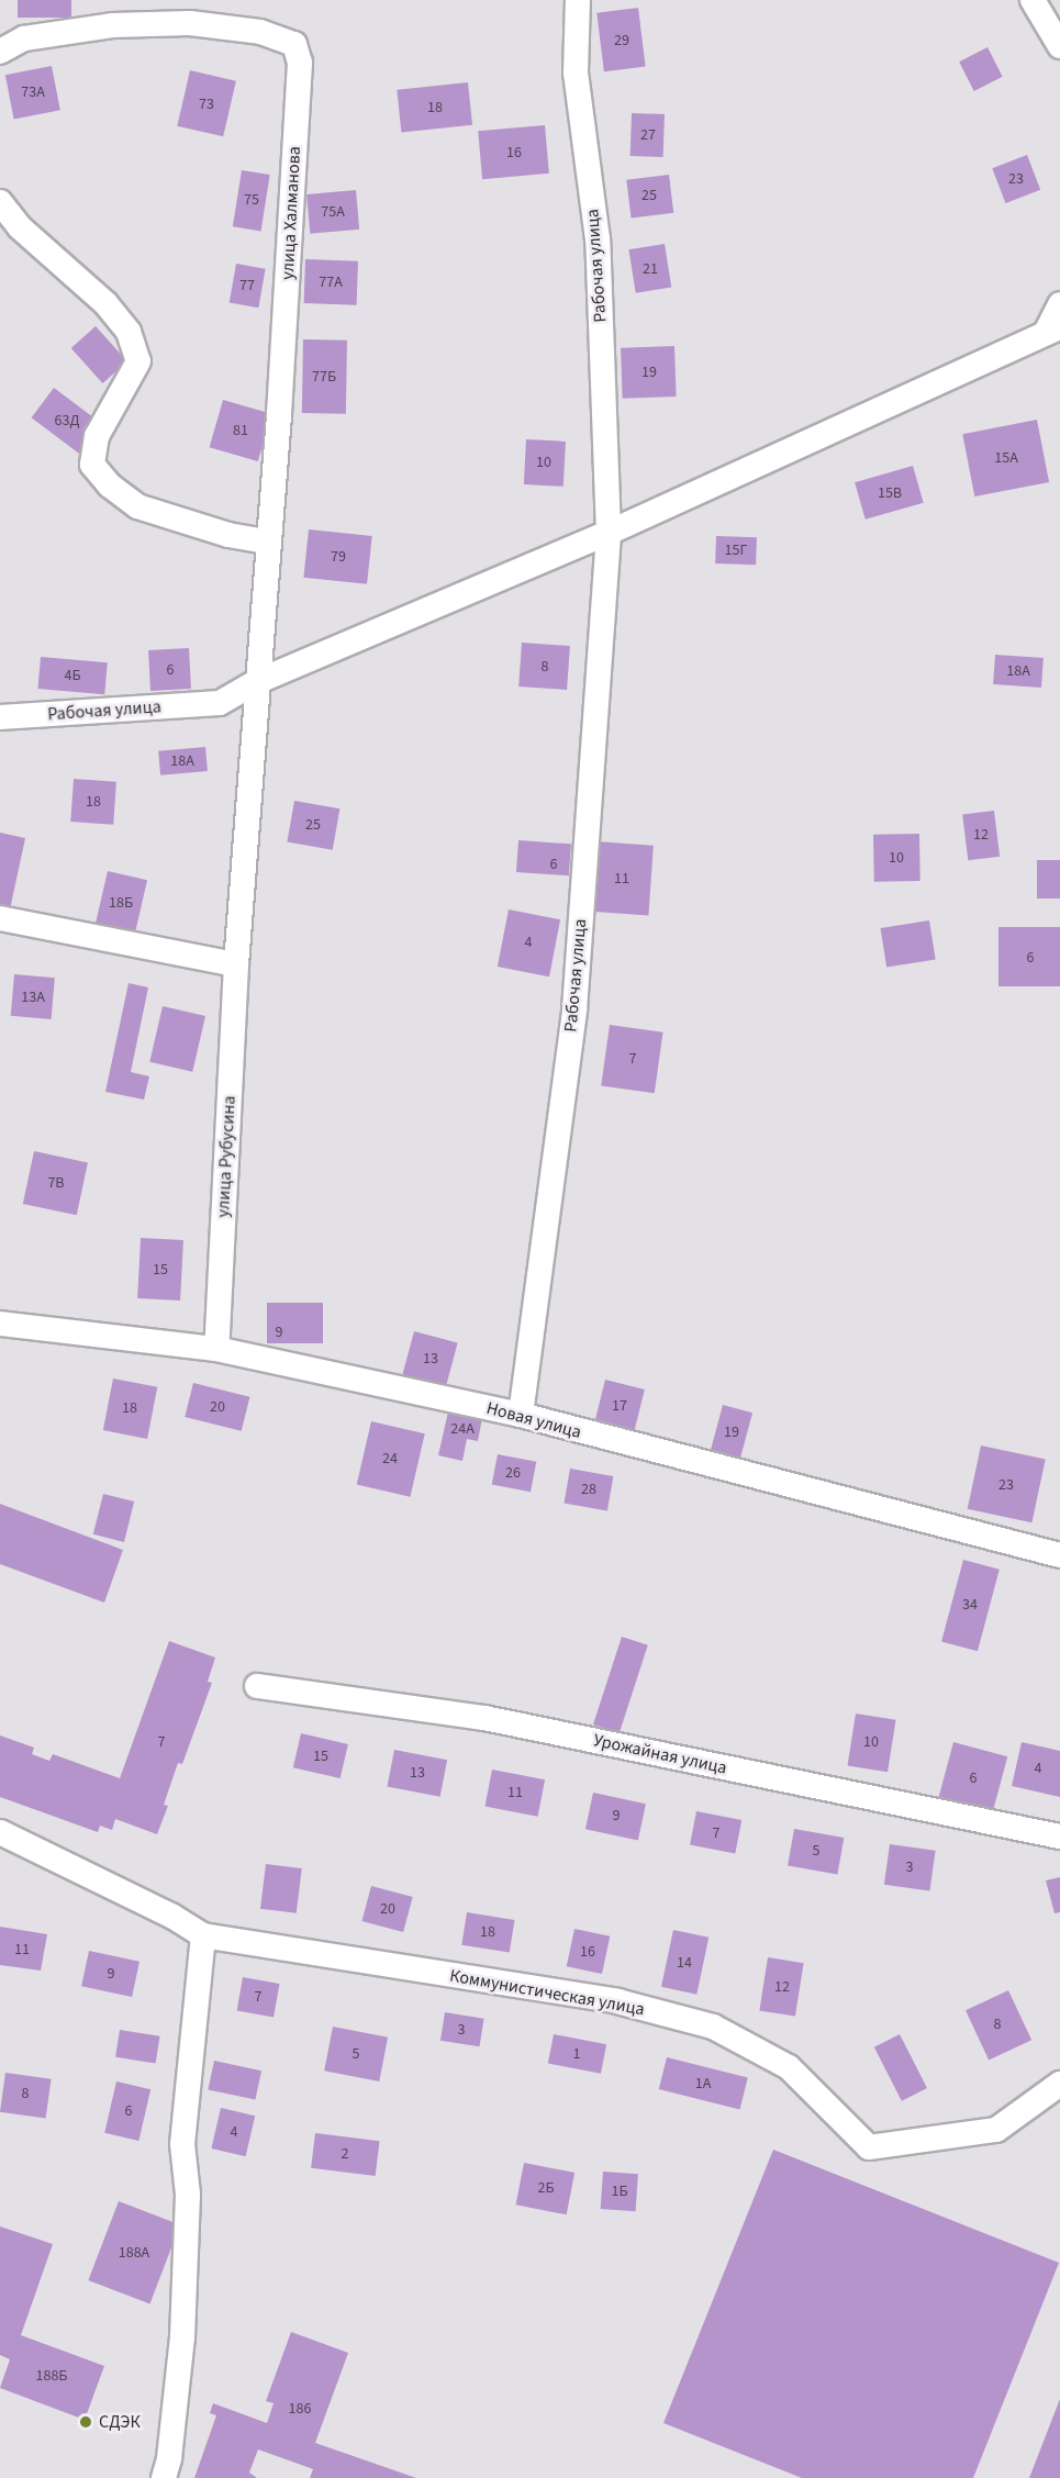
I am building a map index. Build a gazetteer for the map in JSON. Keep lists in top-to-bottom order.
{
  "streets": {
    "street": [
      "улица Халманова",
      "Рабочая улица",
      "улица Рубусина",
      "Новая улица",
      "Урожайная улица",
      "Коммунистическая улица"
    ]
  },
  "crossings": [
    ["улица Халманова", "Рабочая улица"],
    ["улица Халманова", "улица Рубусина"],
    ["Рабочая улица", "улица Рубусина"],
    ["Рабочая улица", "Новая улица"],
    ["улица Рубусина", "Новая улица"]
  ],
  "places": ["СДЭК"],
  "house_numbers": [
    "29",
    "73А",
    "73",
    "18",
    "27",
    "16",
    "23",
    "25",
    "75",
    "75А",
    "21",
    "77А",
    "77",
    "19",
    "77Б",
    "63Д",
    "81",
    "15А",
    "10",
    "15В",
    "15Г",
    "79",
    "8",
    "6",
    "18А",
    "4Б",
    "18А",
    "18",
    "25",
    "12",
    "10",
    "6",
    "11",
    "18Б",
    "4",
    "6",
    "13А",
    "7",
    "7В",
    "15",
    "9",
    "13",
    "17",
    "20",
    "18",
    "24А",
    "19",
    "24",
    "26",
    "23",
    "28",
    "34",
    "7",
    "10",
    "15",
    "4",
    "13",
    "6",
    "11",
    "9",
    "7",
    "5",
    "3",
    "20",
    "18",
    "11",
    "16",
    "14",
    "9",
    "12",
    "7",
    "8",
    "3",
    "5",
    "1",
    "1А",
    "8",
    "6",
    "4",
    "2",
    "2Б",
    "1Б",
    "188А",
    "188Б",
    "186"
  ]
}
